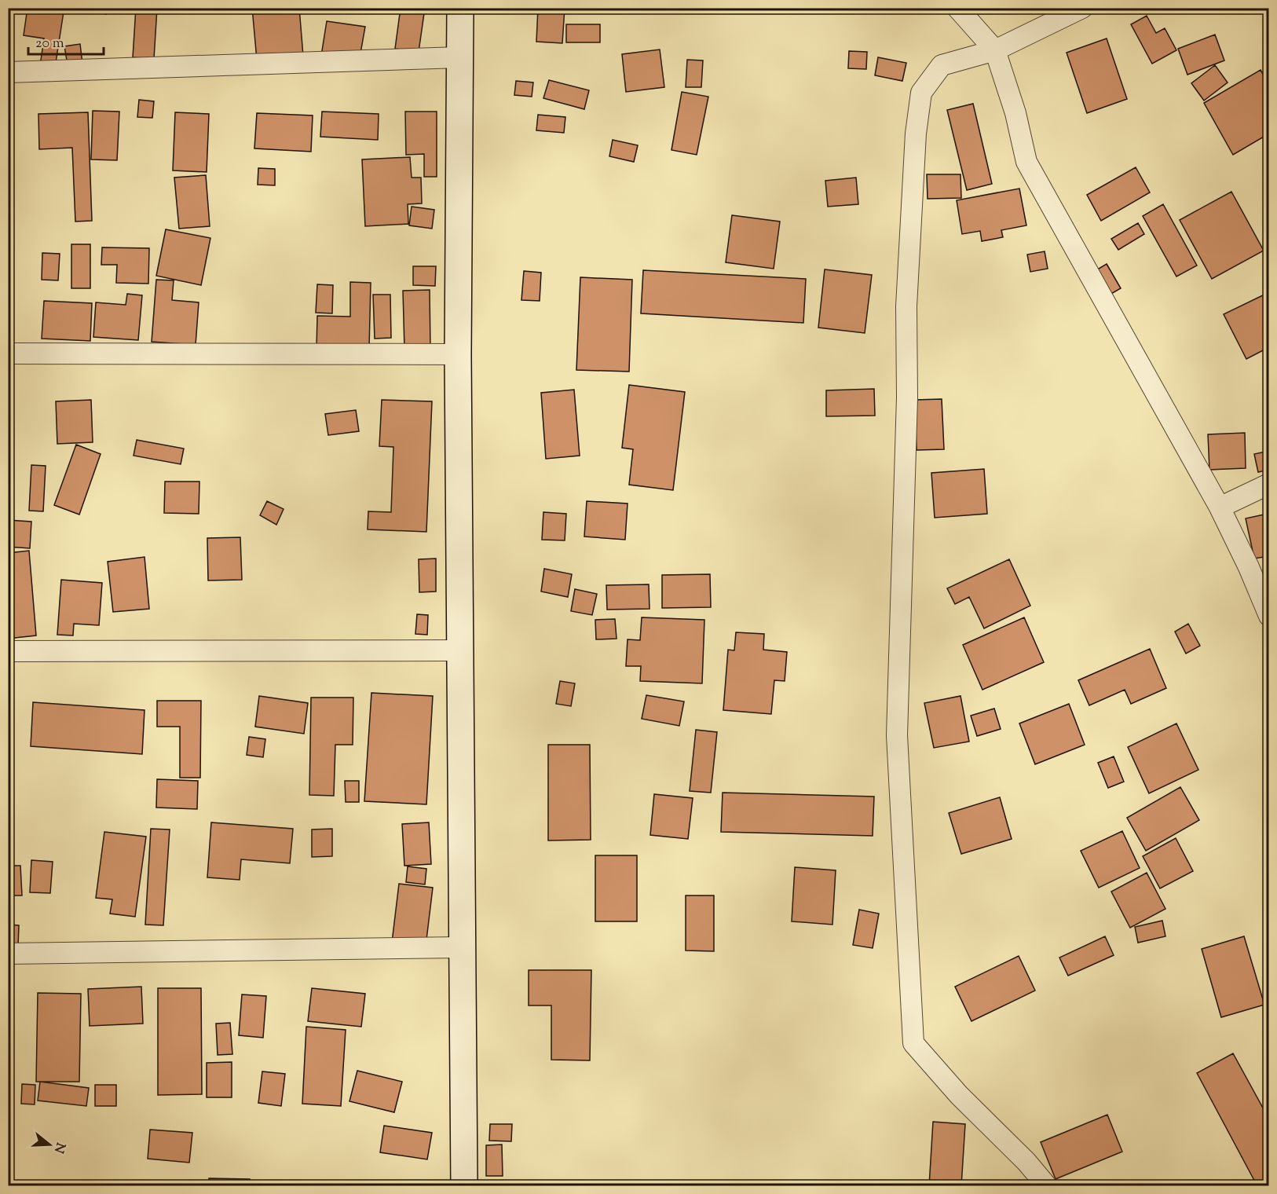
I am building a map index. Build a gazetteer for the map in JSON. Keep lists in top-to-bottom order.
{
  "scale_bar": "20 m",
  "north": "right"
}
